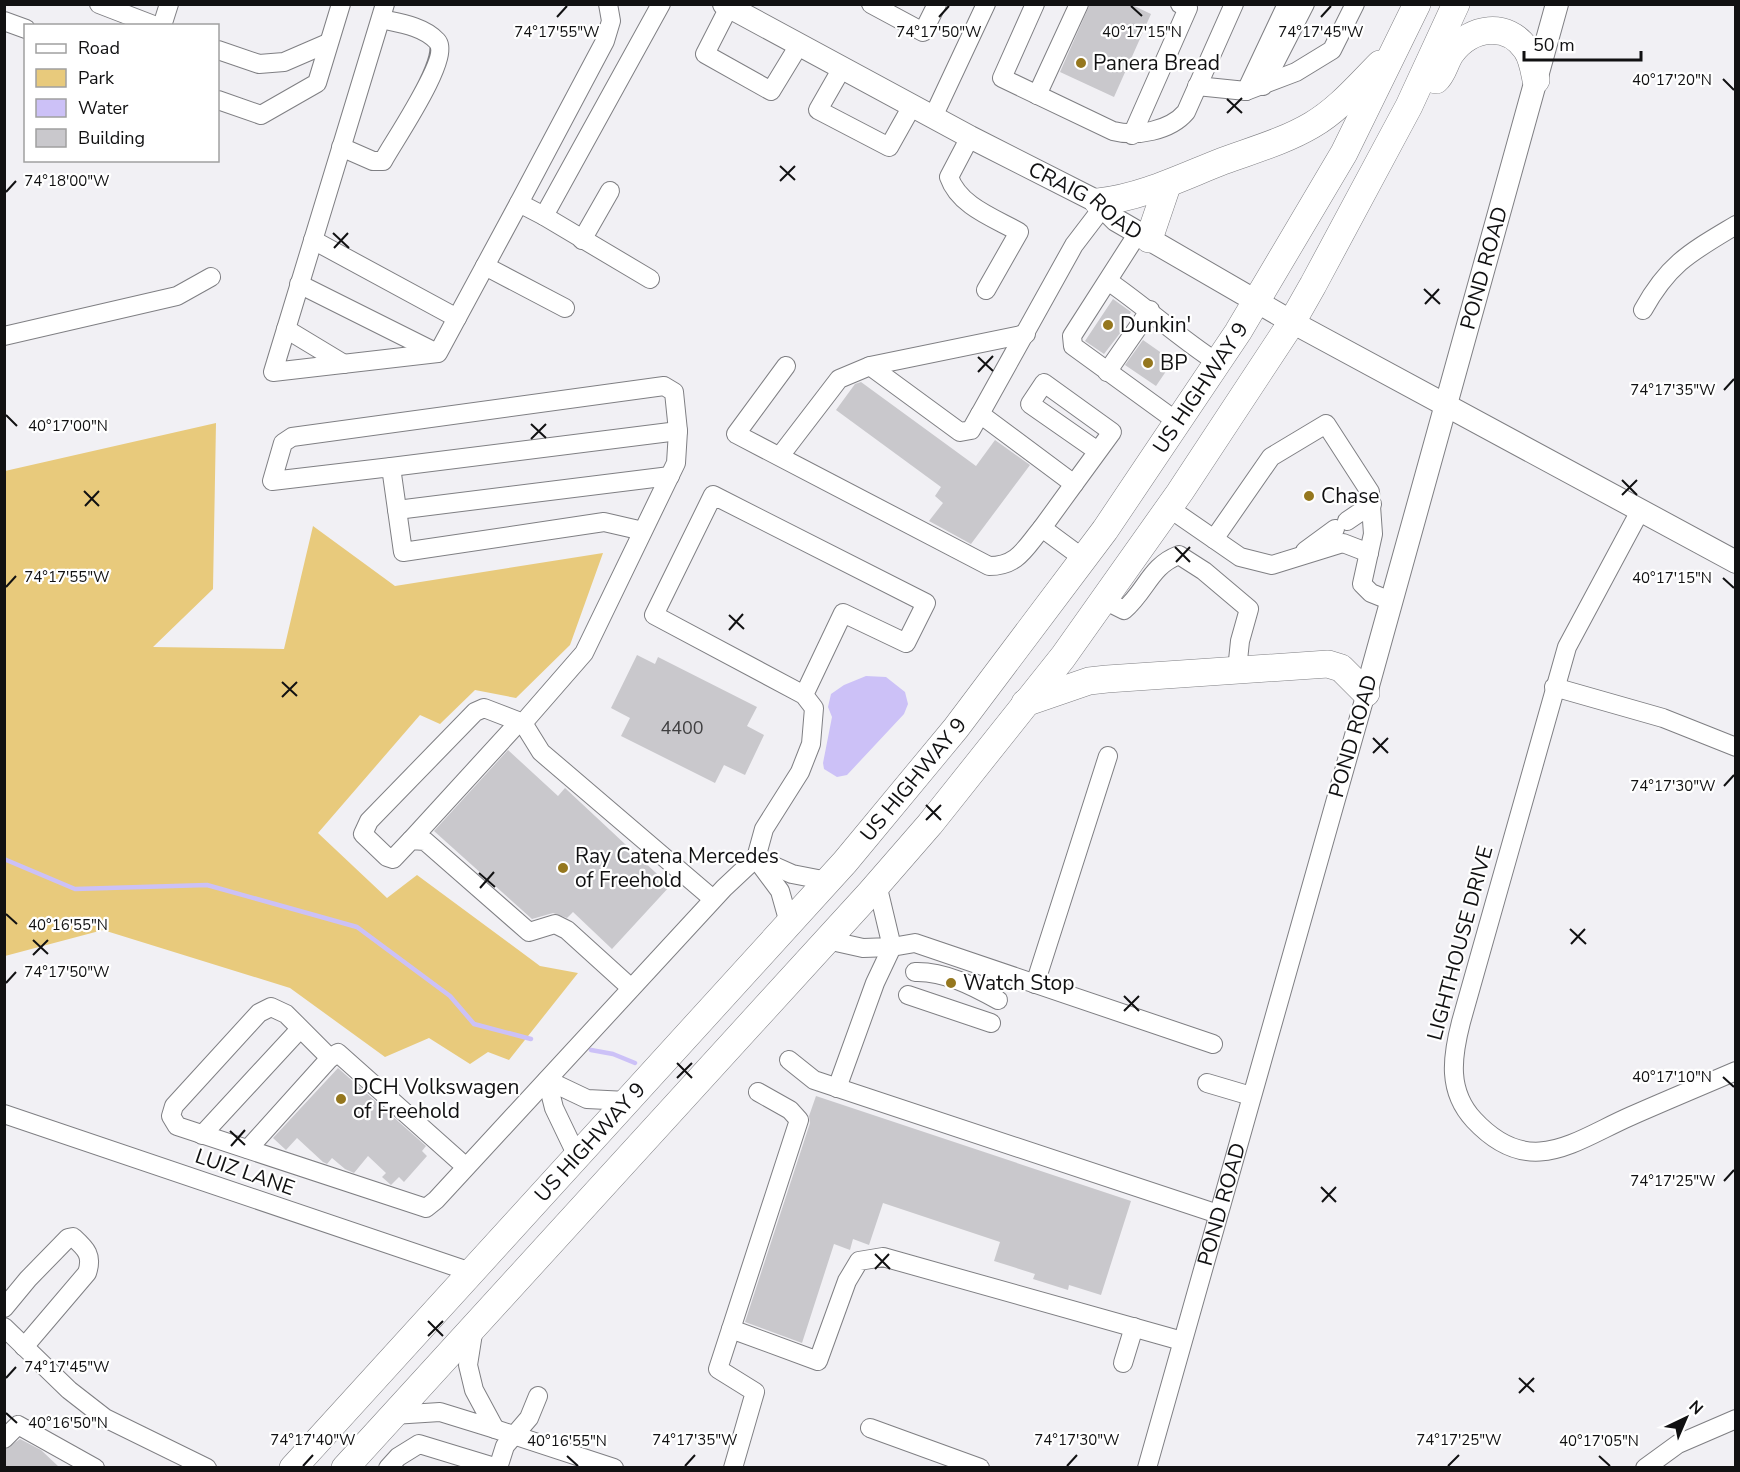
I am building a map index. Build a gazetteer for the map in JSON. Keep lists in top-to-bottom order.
{
  "streets": {
    "highway": ["US HIGHWAY 9"],
    "main road": ["CRAIG ROAD", "POND ROAD"],
    "street": ["LIGHTHOUSE DRIVE", "LUIZ LANE"]
  },
  "crossings": [
    ["CRAIG ROAD", "POND ROAD"],
    ["CRAIG ROAD", "US HIGHWAY 9"],
    ["CRAIG ROAD", "LIGHTHOUSE DRIVE"],
    ["US HIGHWAY 9", "LUIZ LANE"]
  ],
  "places": [
    "Panera Bread",
    "Dunkin'",
    "BP",
    "Chase",
    "Ray Catena Mercedes of Freehold",
    "Watch Stop",
    "DCH Volkswagen of Freehold"
  ],
  "house_numbers": ["4400"],
  "legend": [
    "Road",
    "Park",
    "Water",
    "Building"
  ],
  "scale_bar": "50 m",
  "north": "top right",
  "coordinates": [
    "40°17'15\"N",
    "74°17'55\"W",
    "74°17'50\"W",
    "74°17'45\"W",
    "40°17'20\"N",
    "74°18'00\"W",
    "74°17'35\"W",
    "40°17'00\"N",
    "74°17'30\"W",
    "40°16'55\"N",
    "40°17'10\"N",
    "74°17'25\"W",
    "40°16'50\"N",
    "74°17'40\"W",
    "40°17'05\"N"
  ]
}
